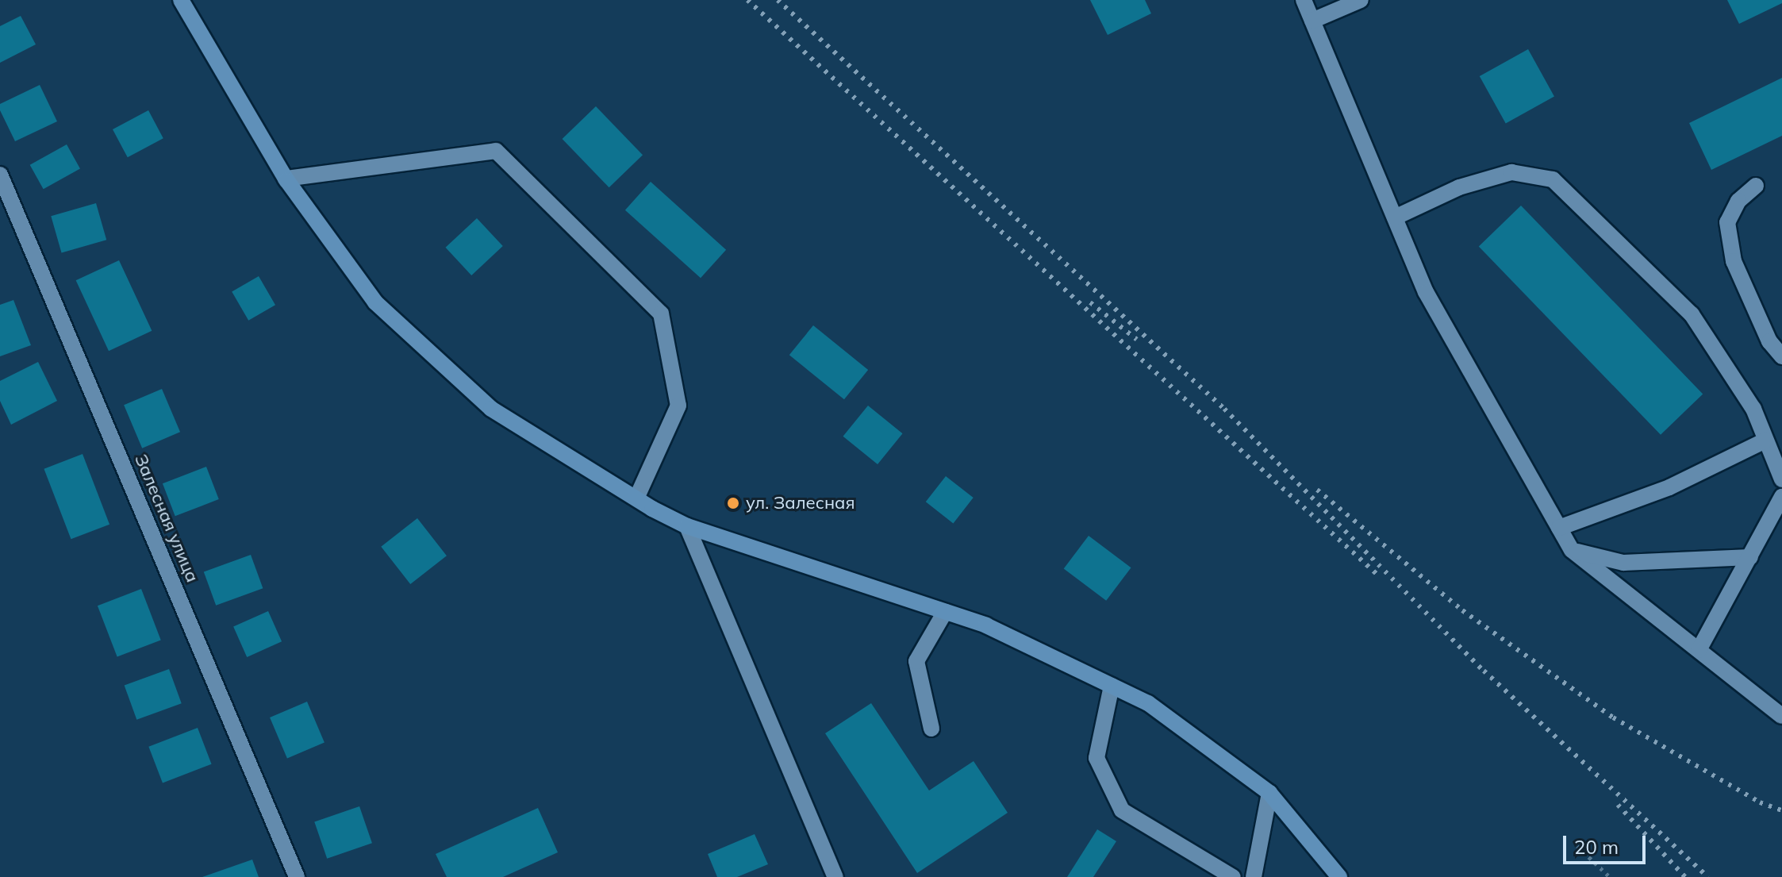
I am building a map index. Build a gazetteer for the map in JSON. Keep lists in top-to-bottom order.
{
  "streets": {
    "street": ["Залесная улица"]
  },
  "places": ["ул. Залесная"],
  "scale_bar": "20 m"
}
